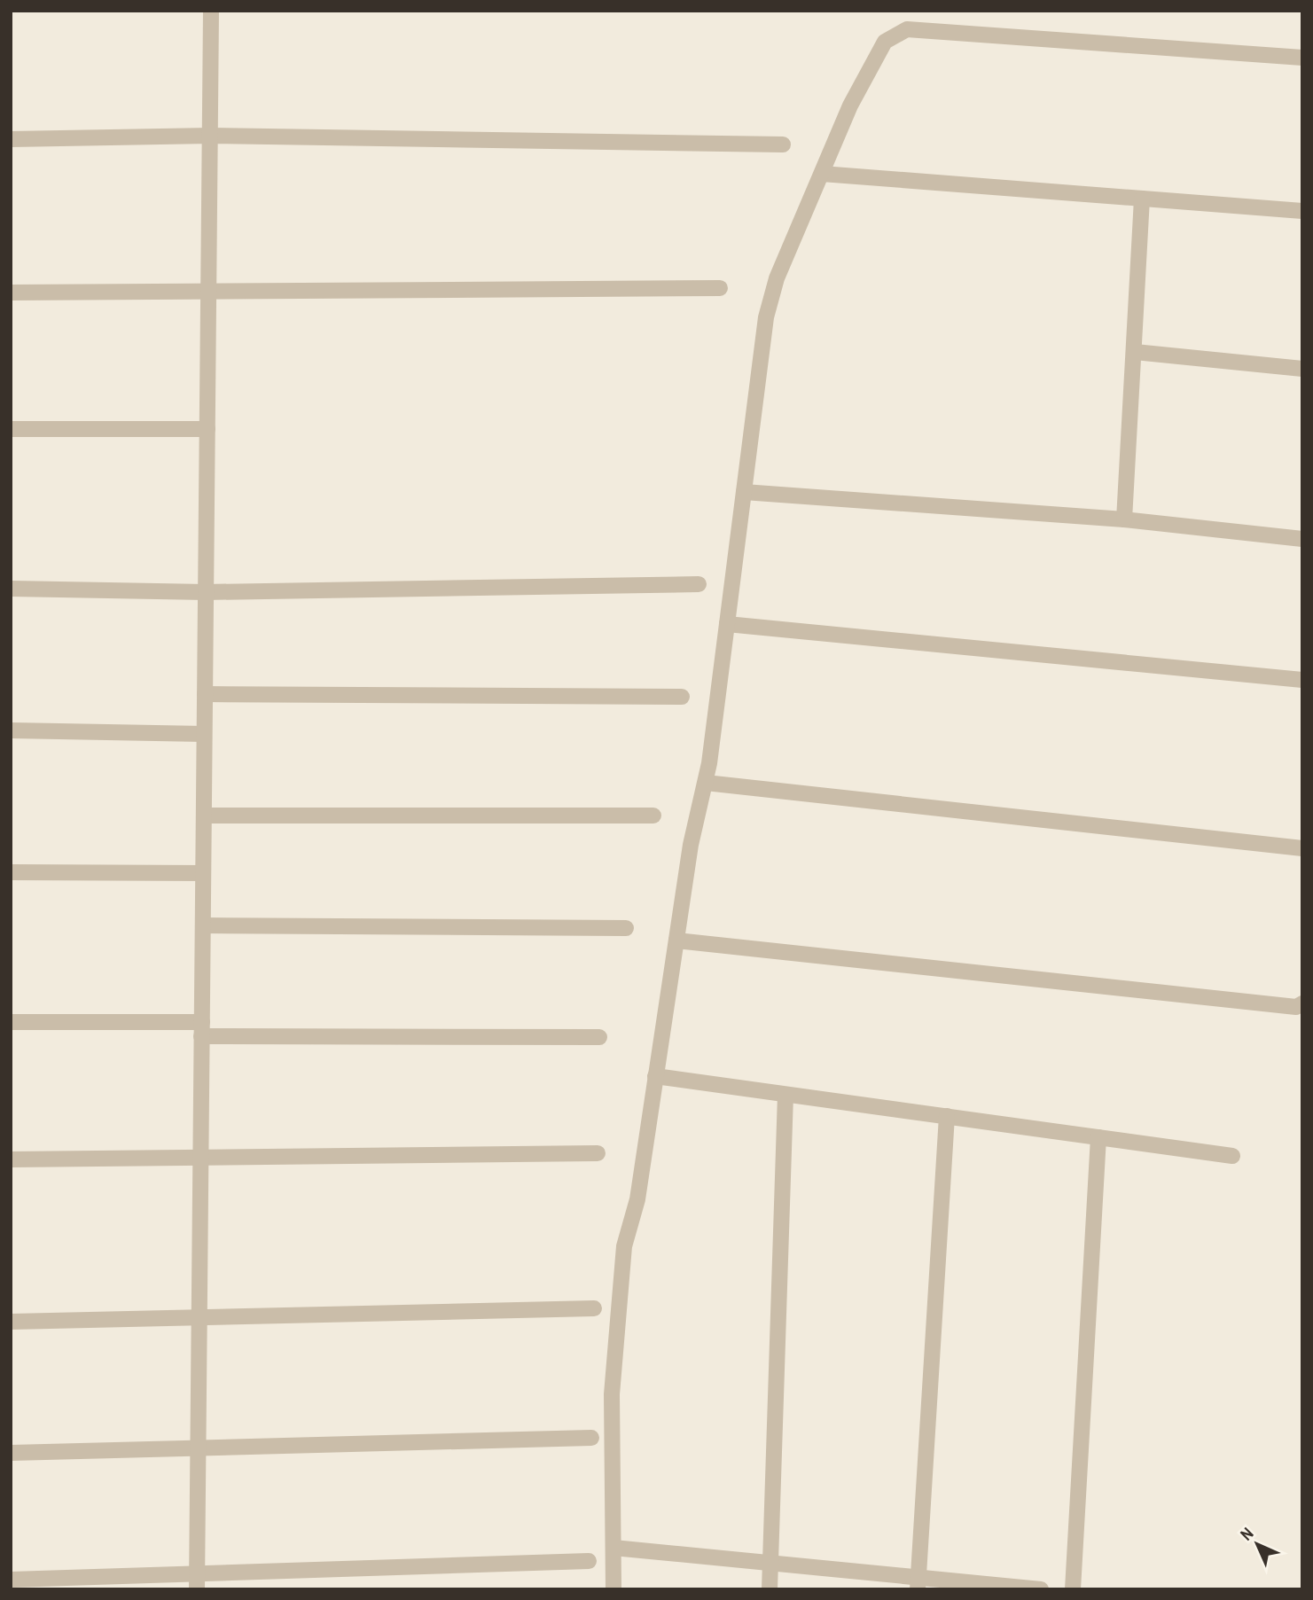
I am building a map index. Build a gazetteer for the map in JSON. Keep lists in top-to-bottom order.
{
  "north": "top left"
}
